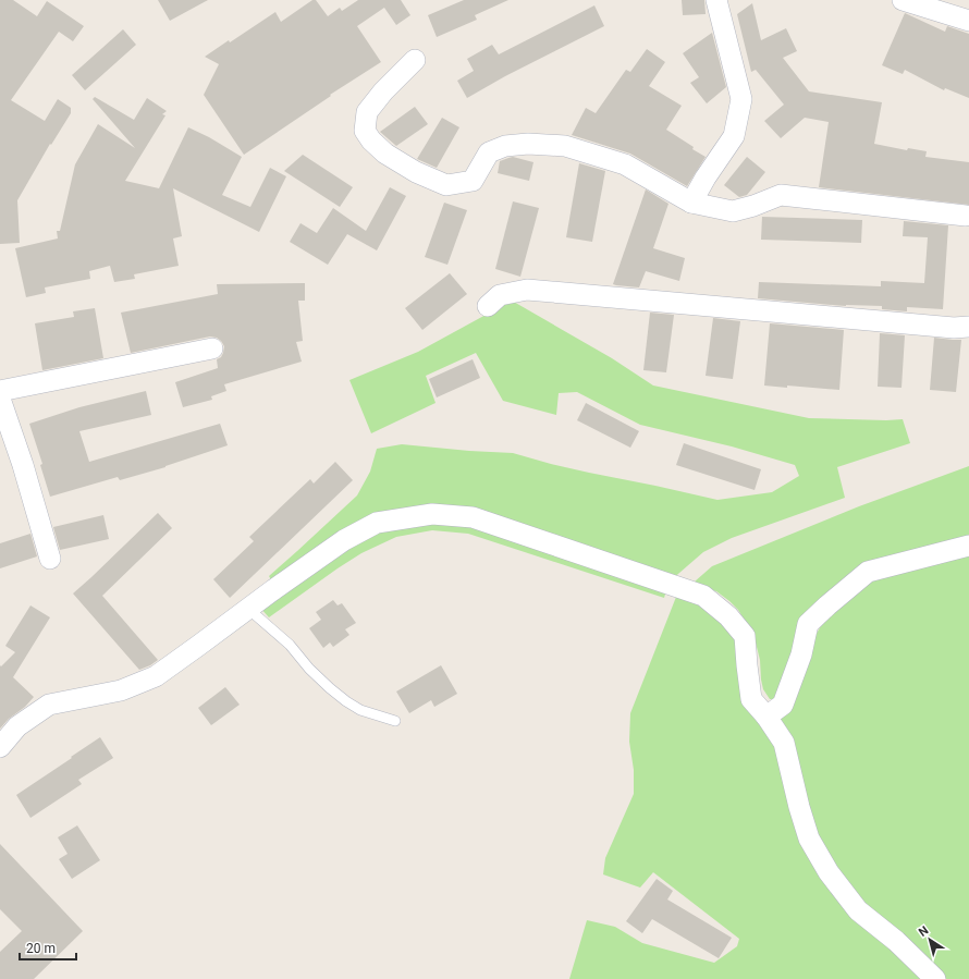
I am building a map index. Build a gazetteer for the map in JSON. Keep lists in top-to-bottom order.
{
  "scale_bar": "20 m",
  "north": "top left"
}
